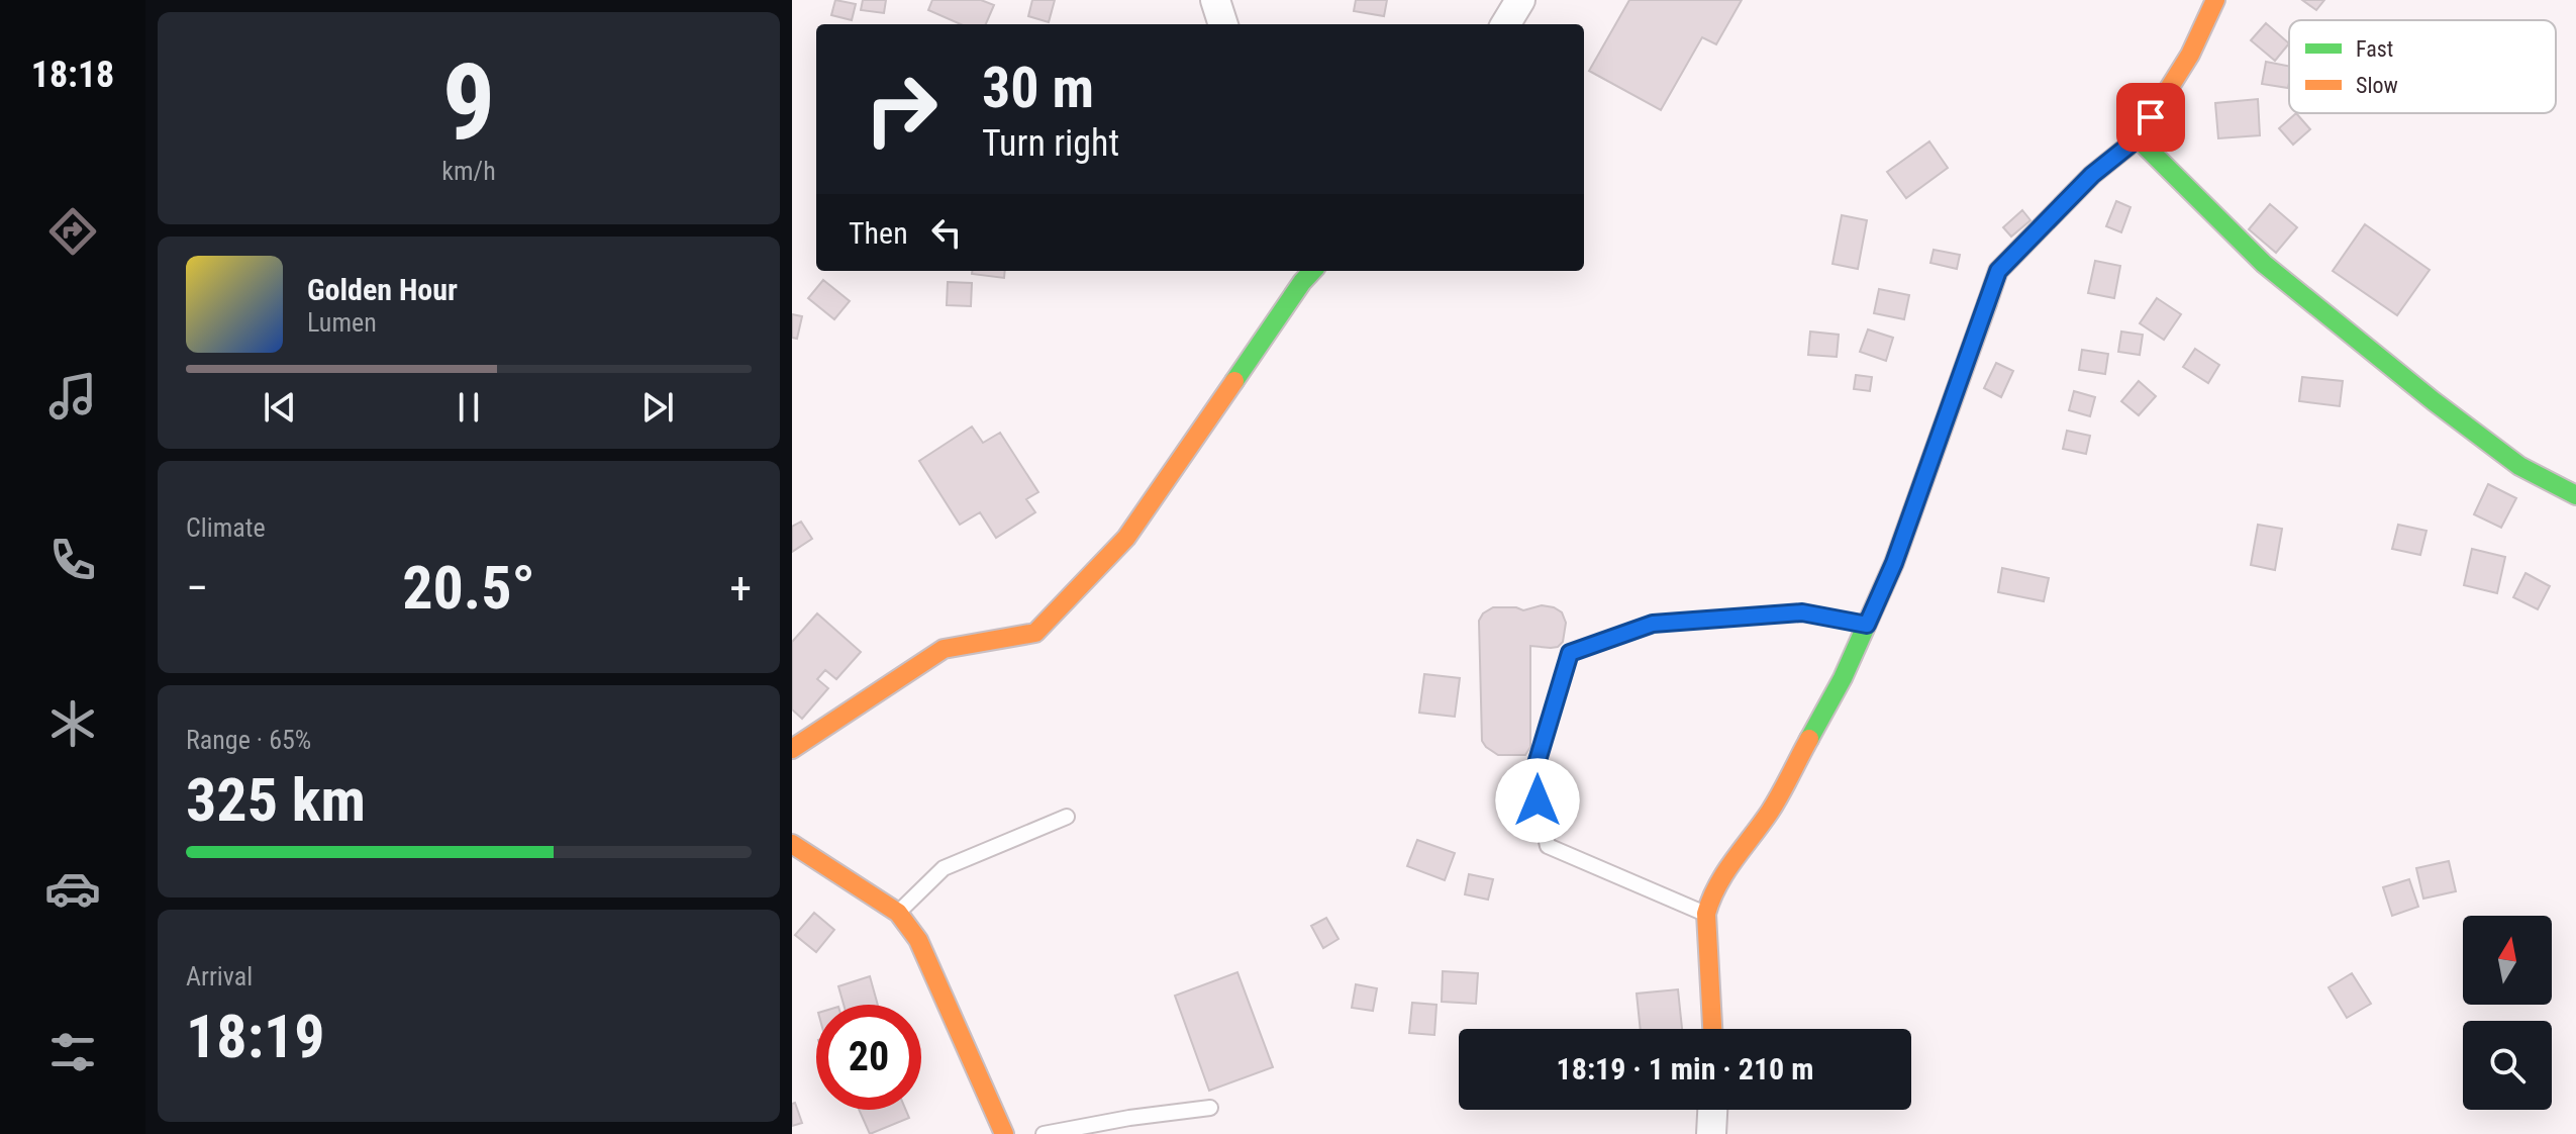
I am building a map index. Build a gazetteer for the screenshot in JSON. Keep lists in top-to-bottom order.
{
  "legend": ["Fast", "Slow"],
  "north": "top",
  "page": {
    "tabs": "18:18",
    "tile": [
      ["9", "km/h"],
      "Climate",
      ["Range · 65%", "325 km"],
      ["Arrival", "18:19"]
    ],
    "turn": ["30 m", "Turn right"],
    "then": "Then",
    "song": ["Golden Hour", "Lumen"],
    "heat": ["−", "20.5°", "+"],
    "limit": "20",
    "trip": "18:19 · 1 min · 210 m"
  }
}
